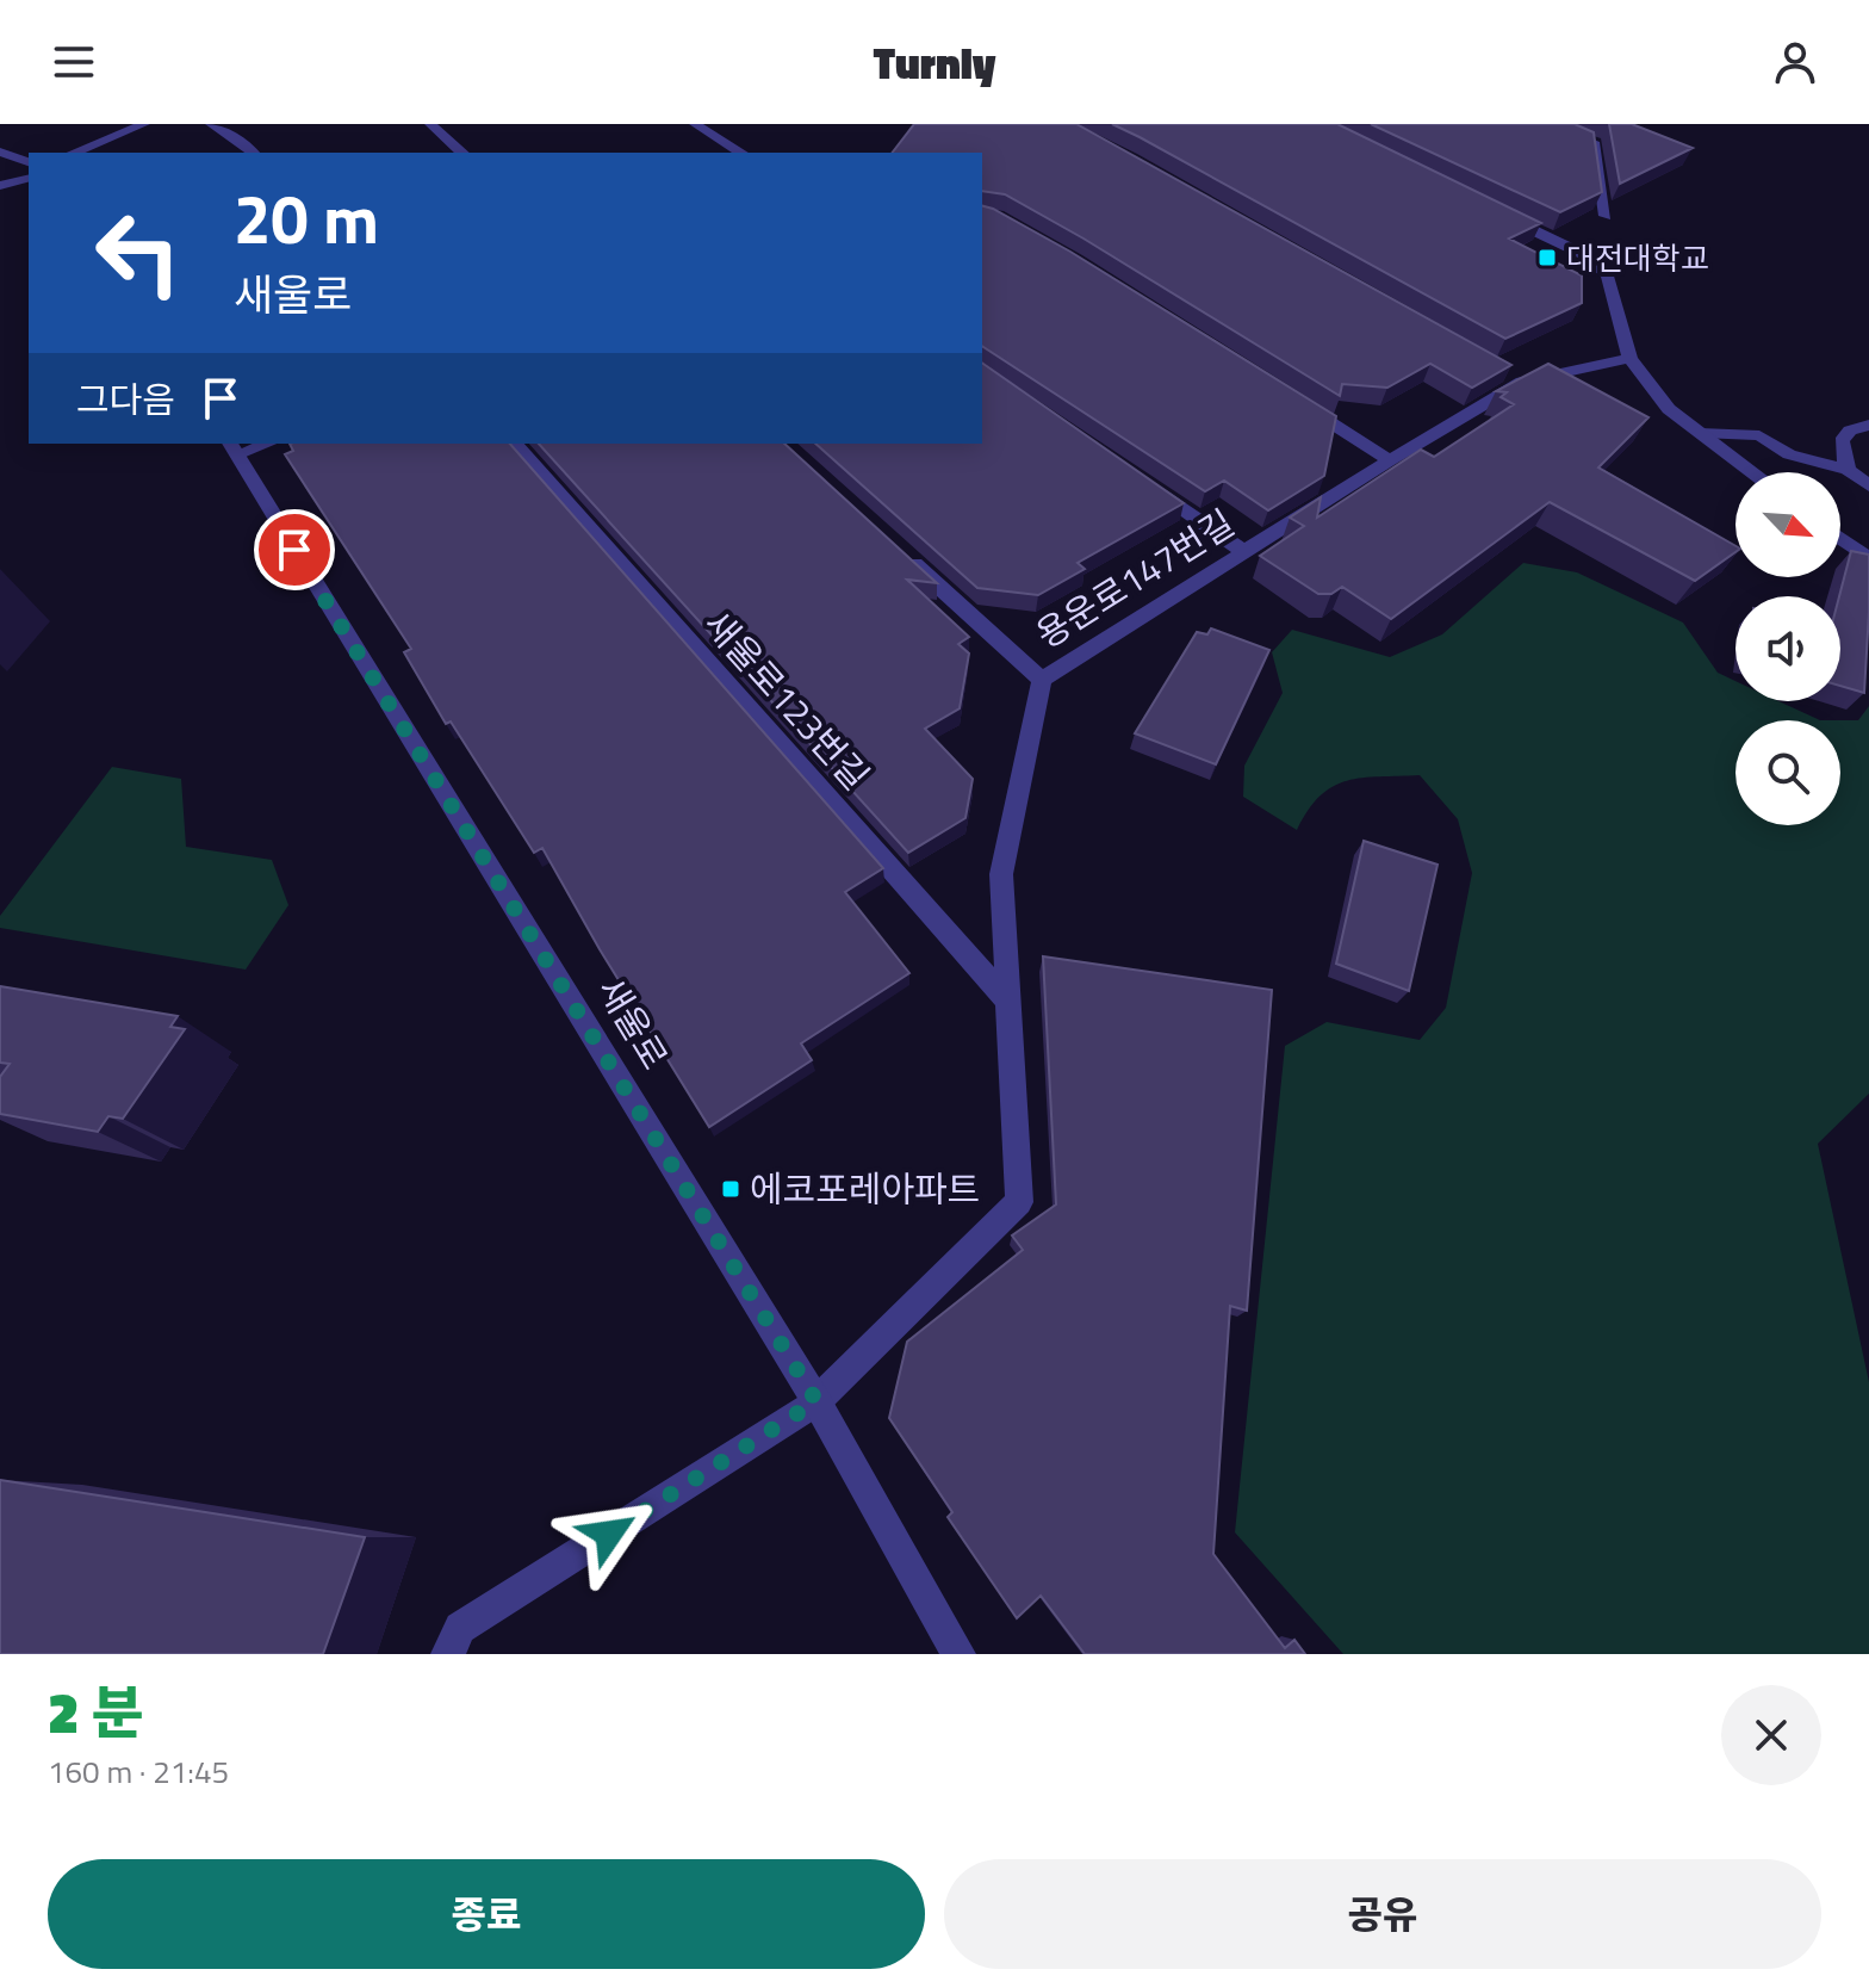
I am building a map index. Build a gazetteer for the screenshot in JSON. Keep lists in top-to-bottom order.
{
  "streets": {
    "street": ["용운로147번길", "새울로123번길", "새울로"]
  },
  "crossings": [
    ["용운로147번길", "새울로123번길"],
    ["용운로147번길", "새울로"]
  ],
  "places": {
    "transit": ["대전대학교", "에코포레아파트"]
  },
  "north": "bottom right",
  "page": {
    "header": "Turnly",
    "turn": ["20 m", "새울로"],
    "then": "그다음",
    "heading": ["2 분", "160 m · 21:45"],
    "buttons": ["종료", "공유"]
  }
}
